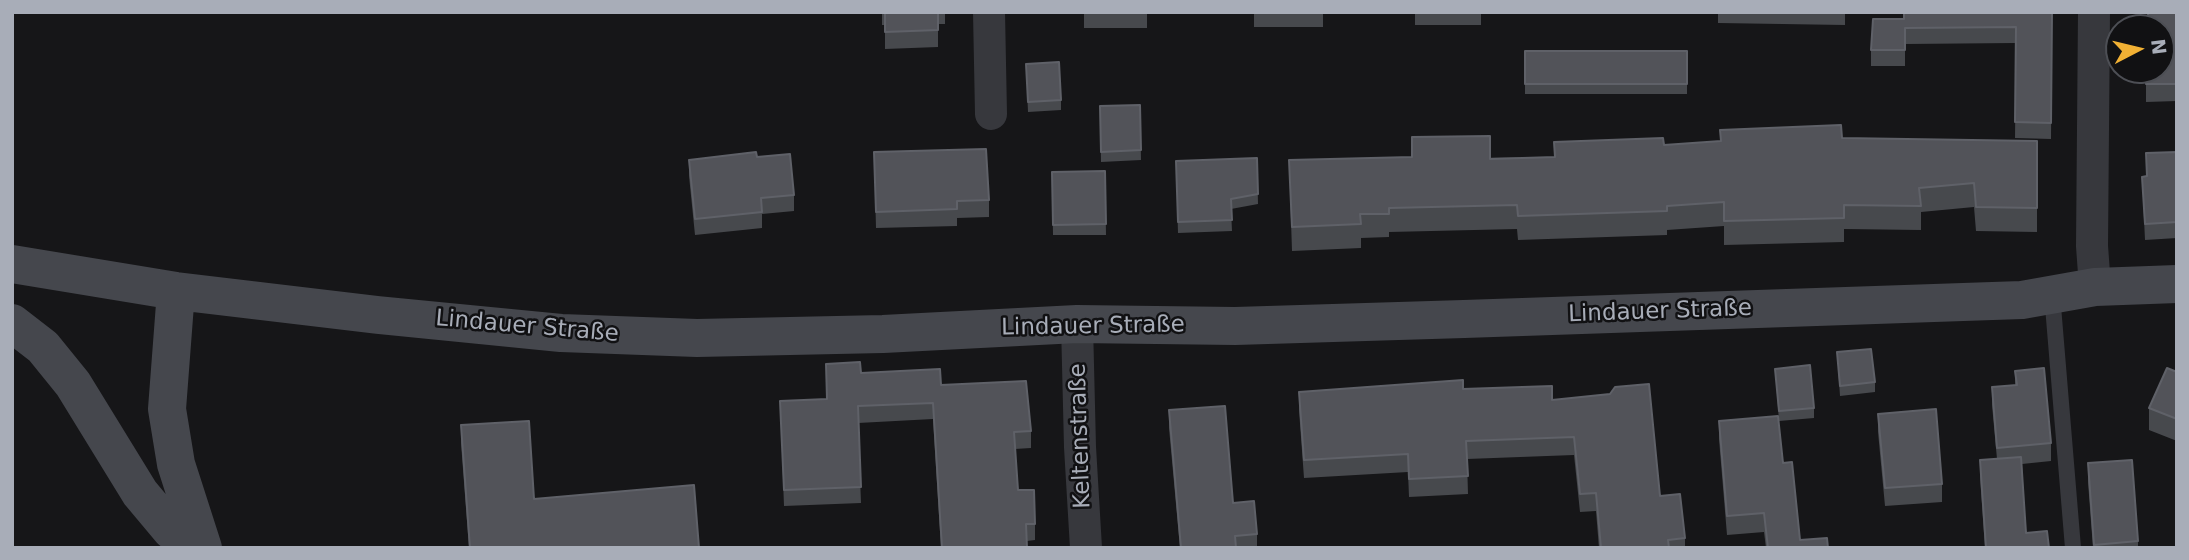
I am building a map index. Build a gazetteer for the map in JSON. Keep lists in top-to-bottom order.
{
  "streets": {
    "street": ["Lindauer Straße", "Keltenstraße"]
  },
  "crossings": [
    ["Lindauer Straße", "Keltenstraße"]
  ],
  "north": "right"
}
